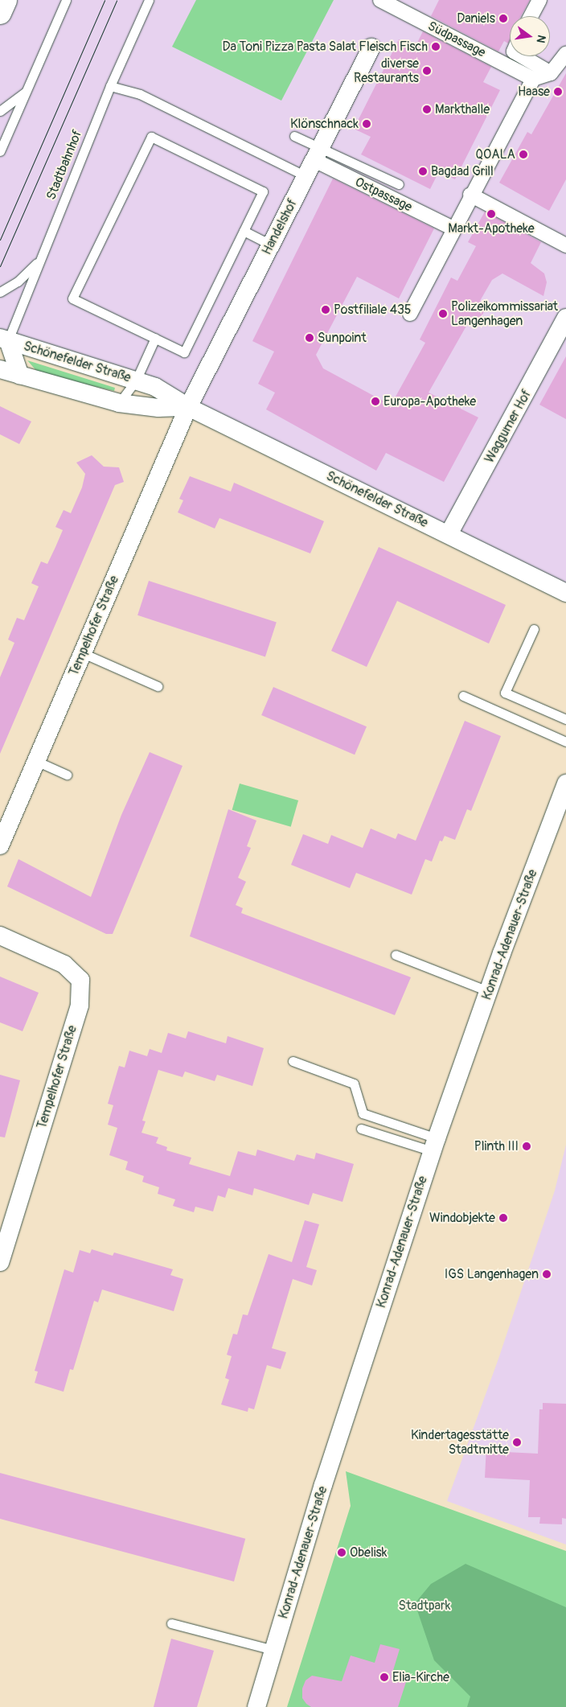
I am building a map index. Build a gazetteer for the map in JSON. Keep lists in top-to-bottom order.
{
  "streets": {
    "street": [
      "Südpassage",
      "Ostpassage",
      "Handelshof",
      "Schönefelder Straße",
      "Waggumer Hof",
      "Tempelhofer Straße",
      "Konrad-Adenauer-Straße"
    ],
    "lane": ["Stadtbahnhof"]
  },
  "crossings": [
    ["Stadtbahnhof", "Schönefelder Straße"],
    ["Ostpassage", "Handelshof"],
    ["Handelshof", "Schönefelder Straße"],
    ["Handelshof", "Tempelhofer Straße"],
    ["Schönefelder Straße", "Waggumer Hof"],
    ["Schönefelder Straße", "Tempelhofer Straße"]
  ],
  "parks": ["Stadtpark"],
  "places": [
    "Daniels",
    "Da Toni Pizza Pasta Salat Fleisch Fisch",
    "diverse Restaurants",
    "Haase",
    "Markthalle",
    "Klönschnack",
    "QOALA",
    "Bagdad Grill",
    "Markt-Apotheke",
    "Postfiliale 435",
    "Polizeikommissariat Langenhagen",
    "Sunpoint",
    "Europa-Apotheke",
    "Plinth III",
    "Windobjekte",
    "IGS Langenhagen",
    "Kindertagesstätte Stadtmitte",
    "Obelisk",
    "Elia-Kirche"
  ],
  "north": "right"
}
